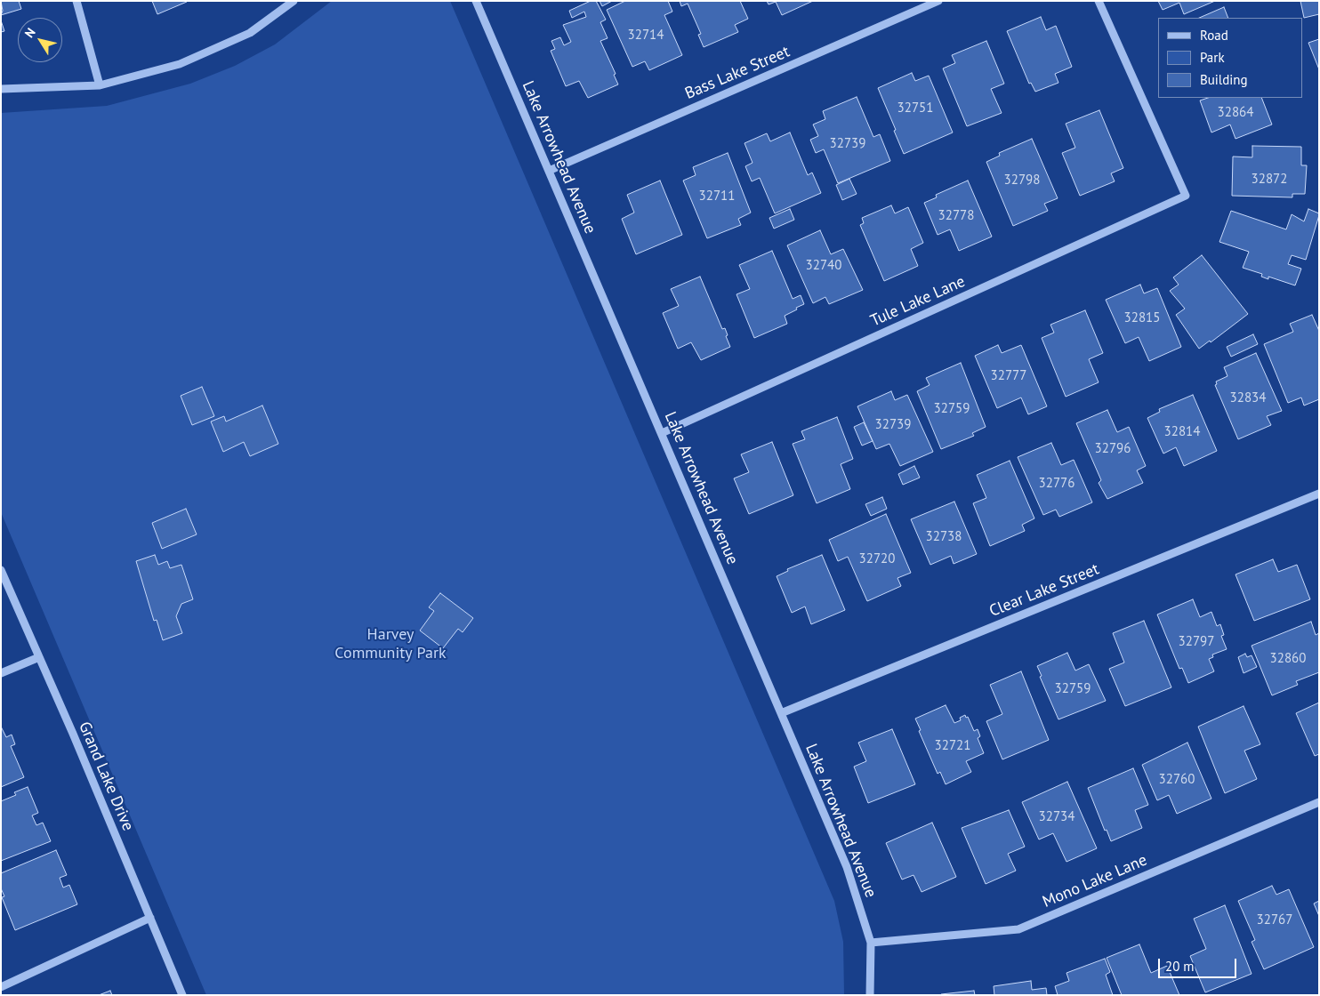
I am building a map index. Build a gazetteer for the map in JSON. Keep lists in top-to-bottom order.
{
  "streets": {
    "street": [
      "Bass Lake Street",
      "Lake Arrowhead Avenue",
      "Tule Lake Lane",
      "Clear Lake Street",
      "Grand Lake Drive",
      "Mono Lake Lane"
    ]
  },
  "crossings": [
    ["Bass Lake Street", "Lake Arrowhead Avenue"],
    ["Lake Arrowhead Avenue", "Tule Lake Lane"],
    ["Lake Arrowhead Avenue", "Clear Lake Street"],
    ["Lake Arrowhead Avenue", "Mono Lake Lane"]
  ],
  "parks": ["Harvey Community Park"],
  "house_numbers": [
    "32714",
    "32751",
    "32864",
    "32739",
    "32872",
    "32798",
    "32711",
    "32778",
    "32740",
    "32815",
    "32777",
    "32834",
    "32759",
    "32739",
    "32814",
    "32796",
    "32776",
    "32738",
    "32720",
    "32797",
    "32860",
    "32759",
    "32721",
    "32760",
    "32734",
    "32767"
  ],
  "legend": ["Road", "Park", "Building"],
  "scale_bar": "20 m",
  "north": "top left"
}
